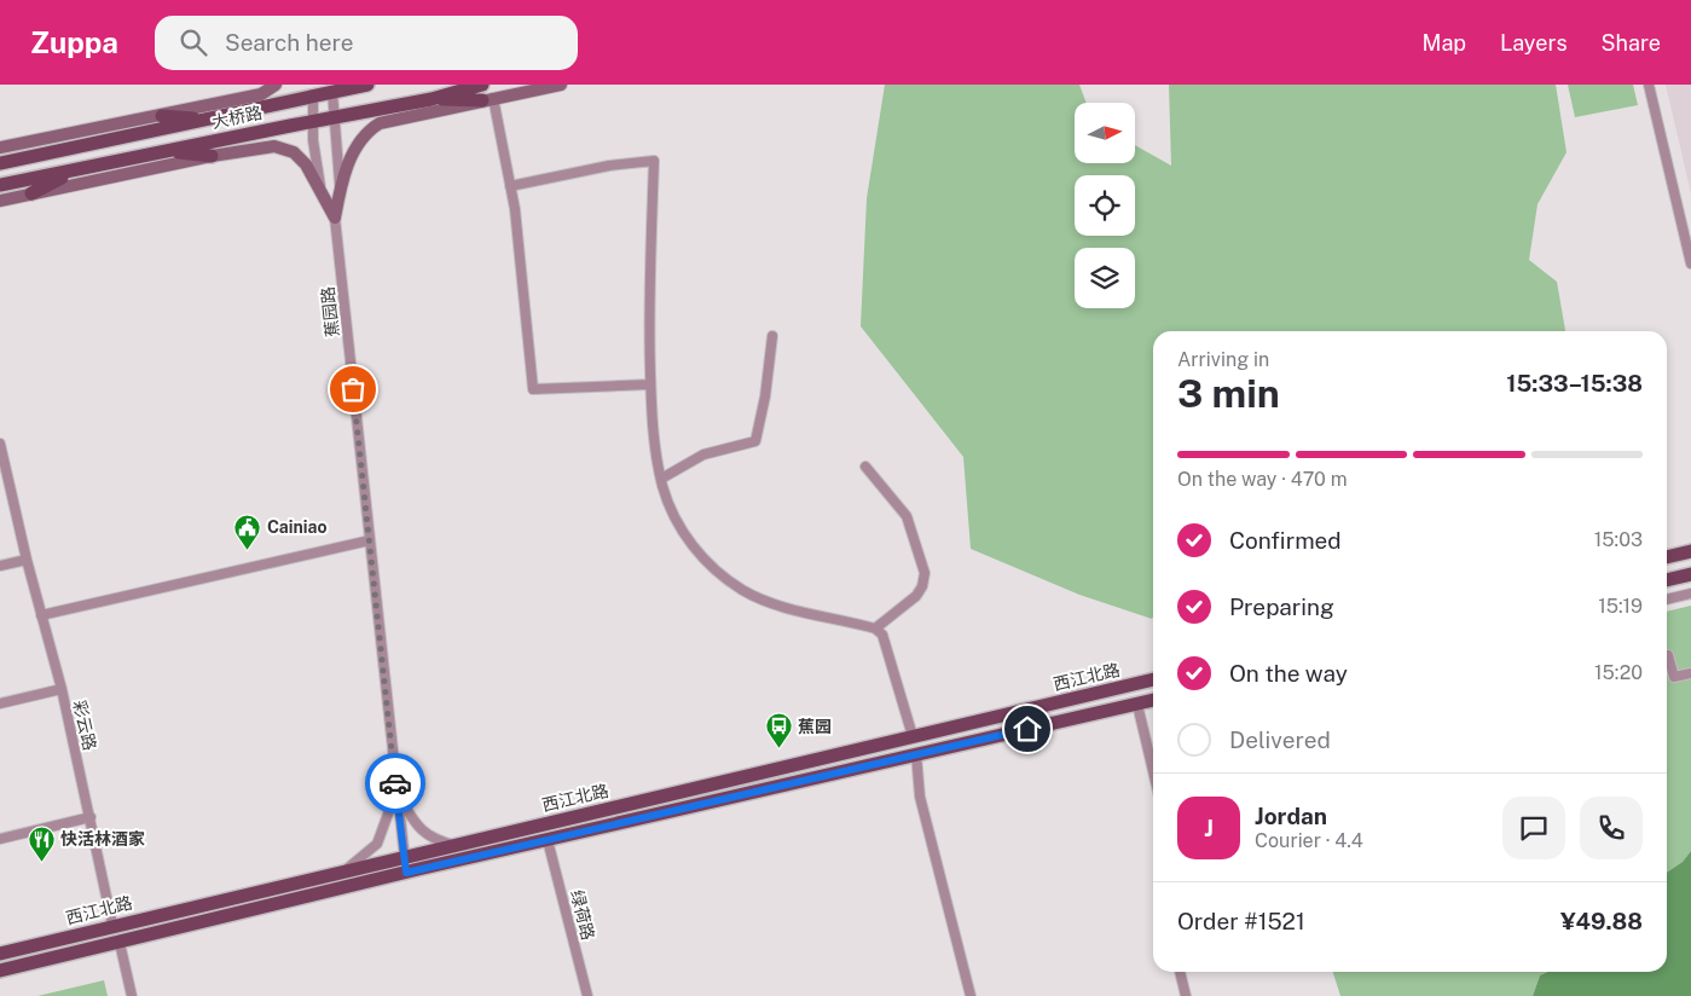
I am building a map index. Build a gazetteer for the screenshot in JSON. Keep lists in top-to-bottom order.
{
  "streets": {
    "main road": ["大桥路", "西江北路"],
    "street": ["蕉园路", "彩云路", "绿荷路"]
  },
  "crossings": [
    ["蕉园路", "西江北路"],
    ["西江北路", "彩云路"]
  ],
  "places": {
    "public building": ["Cainiao"],
    "bus stop": ["蕉园"],
    "restaurant": ["快活林酒家"]
  },
  "north": "right",
  "page": {
    "header": "Zuppa",
    "search": "Search here",
    "nav": ["Map", "Layers", "Share"],
    "heading": ["3 min", "Arriving in", "15:33–15:38"],
    "panel": [
      "Jordan",
      "Courier · 4.4",
      "Order #1521",
      "¥49.88"
    ],
    "bar": "On the way · 470 m",
    "list": [
      ["Confirmed", "15:03"],
      ["Preparing", "15:19"],
      ["On the way", "15:20"],
      "Delivered"
    ],
    "round": "J"
  }
}
